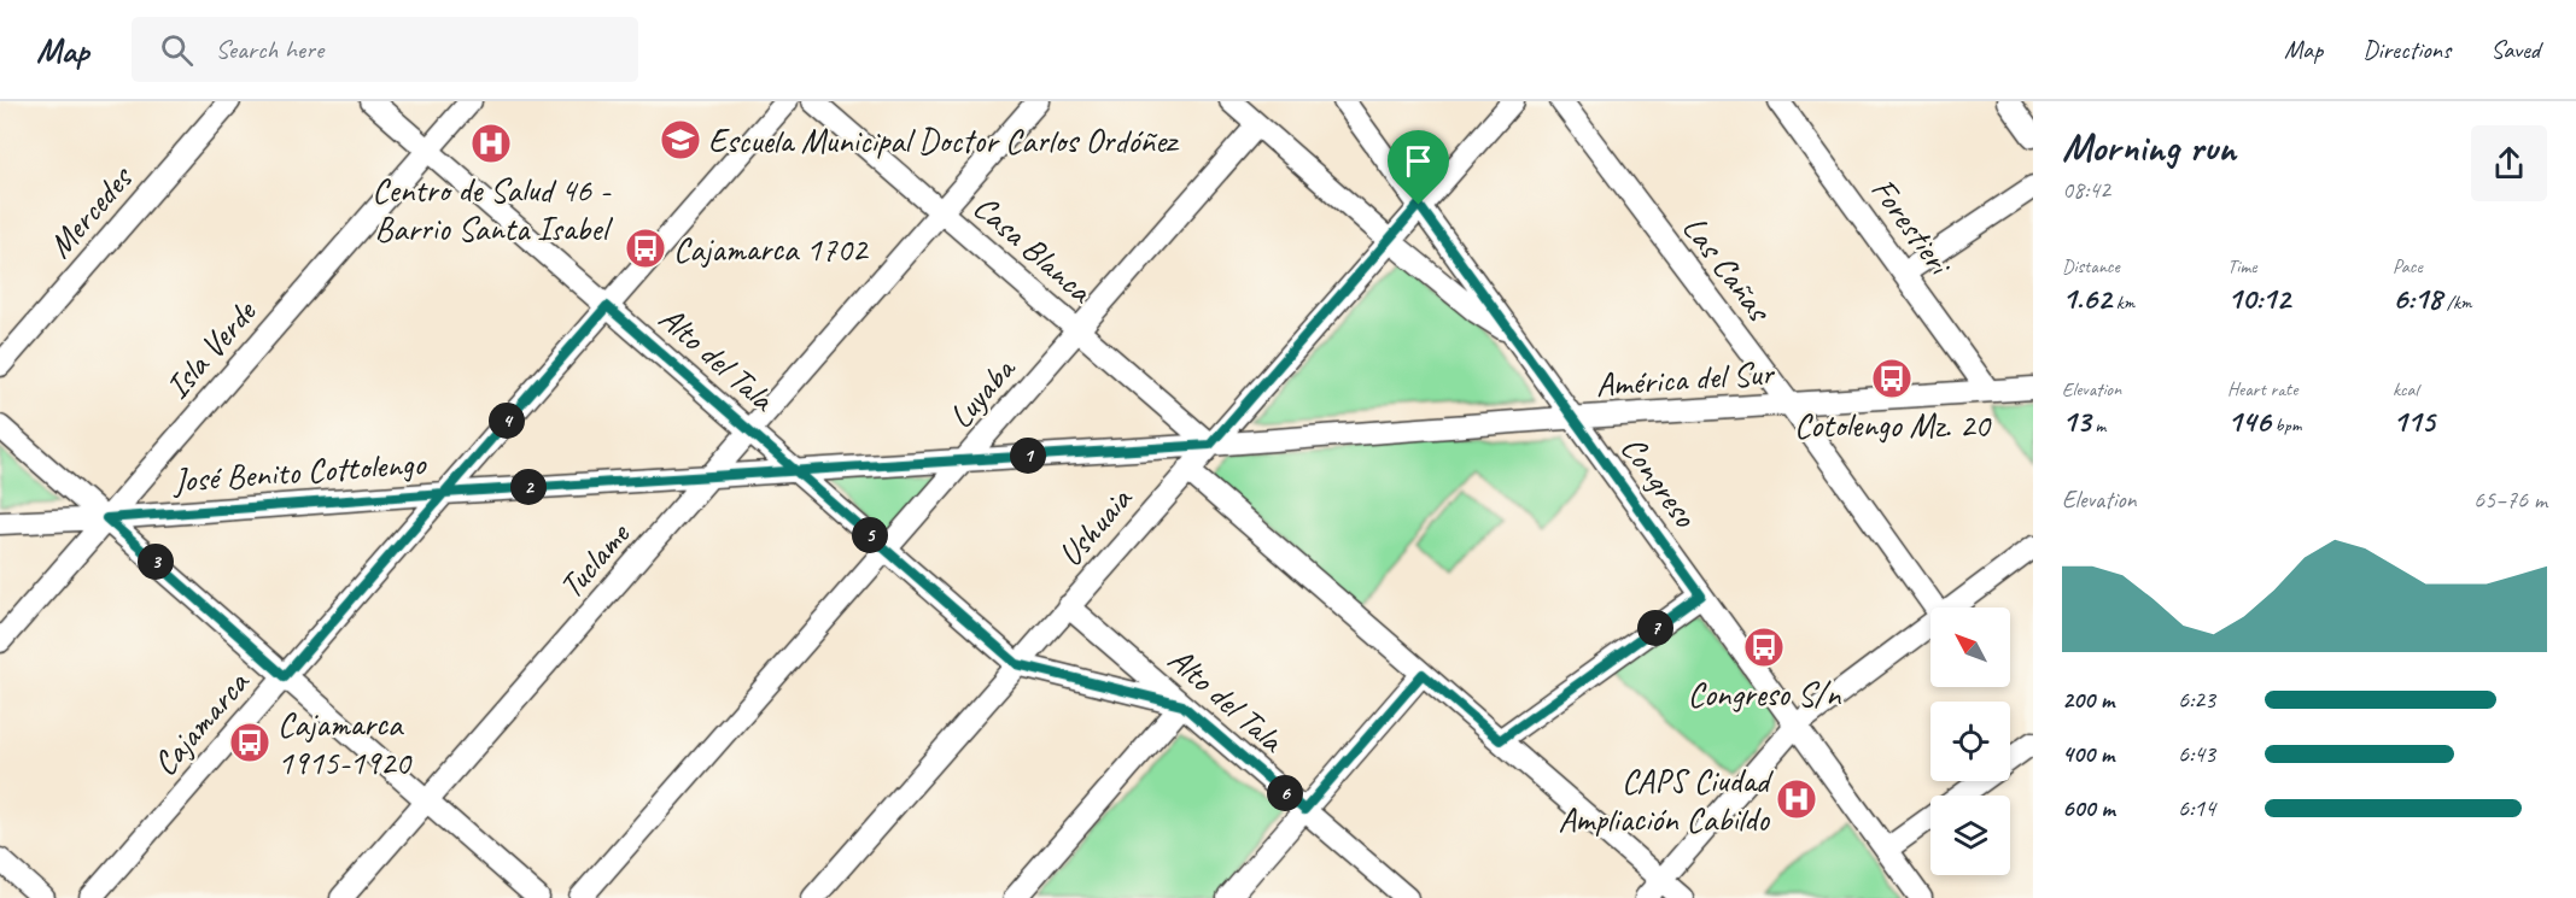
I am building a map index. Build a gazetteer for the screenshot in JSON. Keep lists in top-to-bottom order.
{
  "streets": {
    "street": [
      "Mercedes",
      "Forestieri",
      "Casa Blanca",
      "Las Cañas",
      "Isla Verde",
      "Alto del Tala",
      "América del Sur",
      "Luyaba",
      "José Benito Cottolengo",
      "Congreso",
      "Ushuaia",
      "Tuclame",
      "Cajamarca"
    ]
  },
  "crossings": [
    ["Forestieri", "América del Sur"],
    ["Casa Blanca", "América del Sur"],
    ["Casa Blanca", "Luyaba"],
    ["Casa Blanca", "José Benito Cottolengo"],
    ["Casa Blanca", "Ushuaia"],
    ["Casa Blanca", "Tuclame"],
    ["Las Cañas", "América del Sur"],
    ["Isla Verde", "Alto del Tala"],
    ["Isla Verde", "José Benito Cottolengo"],
    ["Alto del Tala", "Luyaba"],
    ["Alto del Tala", "José Benito Cottolengo"],
    ["Alto del Tala", "Ushuaia"],
    ["Alto del Tala", "Tuclame"],
    ["Alto del Tala", "Cajamarca"],
    ["América del Sur", "José Benito Cottolengo"],
    ["América del Sur", "Congreso"],
    ["América del Sur", "Ushuaia"],
    ["Luyaba", "José Benito Cottolengo"],
    ["José Benito Cottolengo", "Ushuaia"],
    ["José Benito Cottolengo", "Tuclame"],
    ["José Benito Cottolengo", "Cajamarca"],
    ["Congreso", "Ushuaia"]
  ],
  "places": {
    "school or university": ["Escuela Municipal Doctor Carlos Ordóñez"],
    "hospital": ["Centro de Salud 46 - Barrio Santa Isabel", "CAPS Ciudad Ampliación Cabildo"],
    "bus stop": [
      "Cajamarca 1702",
      "Cotolengo Mz. 20",
      "Congreso S/n",
      "Cajamarca 1915-1920"
    ]
  },
  "north": "top left",
  "page": {
    "header": "Map",
    "search": "Search here",
    "nav": ["Map", "Directions", "Saved"],
    "heading": ["Morning run", "08:42"],
    "stats": [
      ["Distance", "1.62 km"],
      ["Time", "10:12"],
      ["Pace", "6:18 /km"],
      ["Elevation", "13 m"],
      ["Heart rate", "146 bpm"],
      ["kcal", "115"]
    ],
    "pins": [
      "4",
      "1",
      "2",
      "5",
      "3",
      "7",
      "6"
    ],
    "chart": ["Elevation", "65–76 m"],
    "list": [
      {
        "name": "200 m",
        "note": "6:23"
      },
      {
        "name": "400 m",
        "note": "6:43"
      },
      {
        "name": "600 m",
        "note": "6:14"
      }
    ]
  }
}
